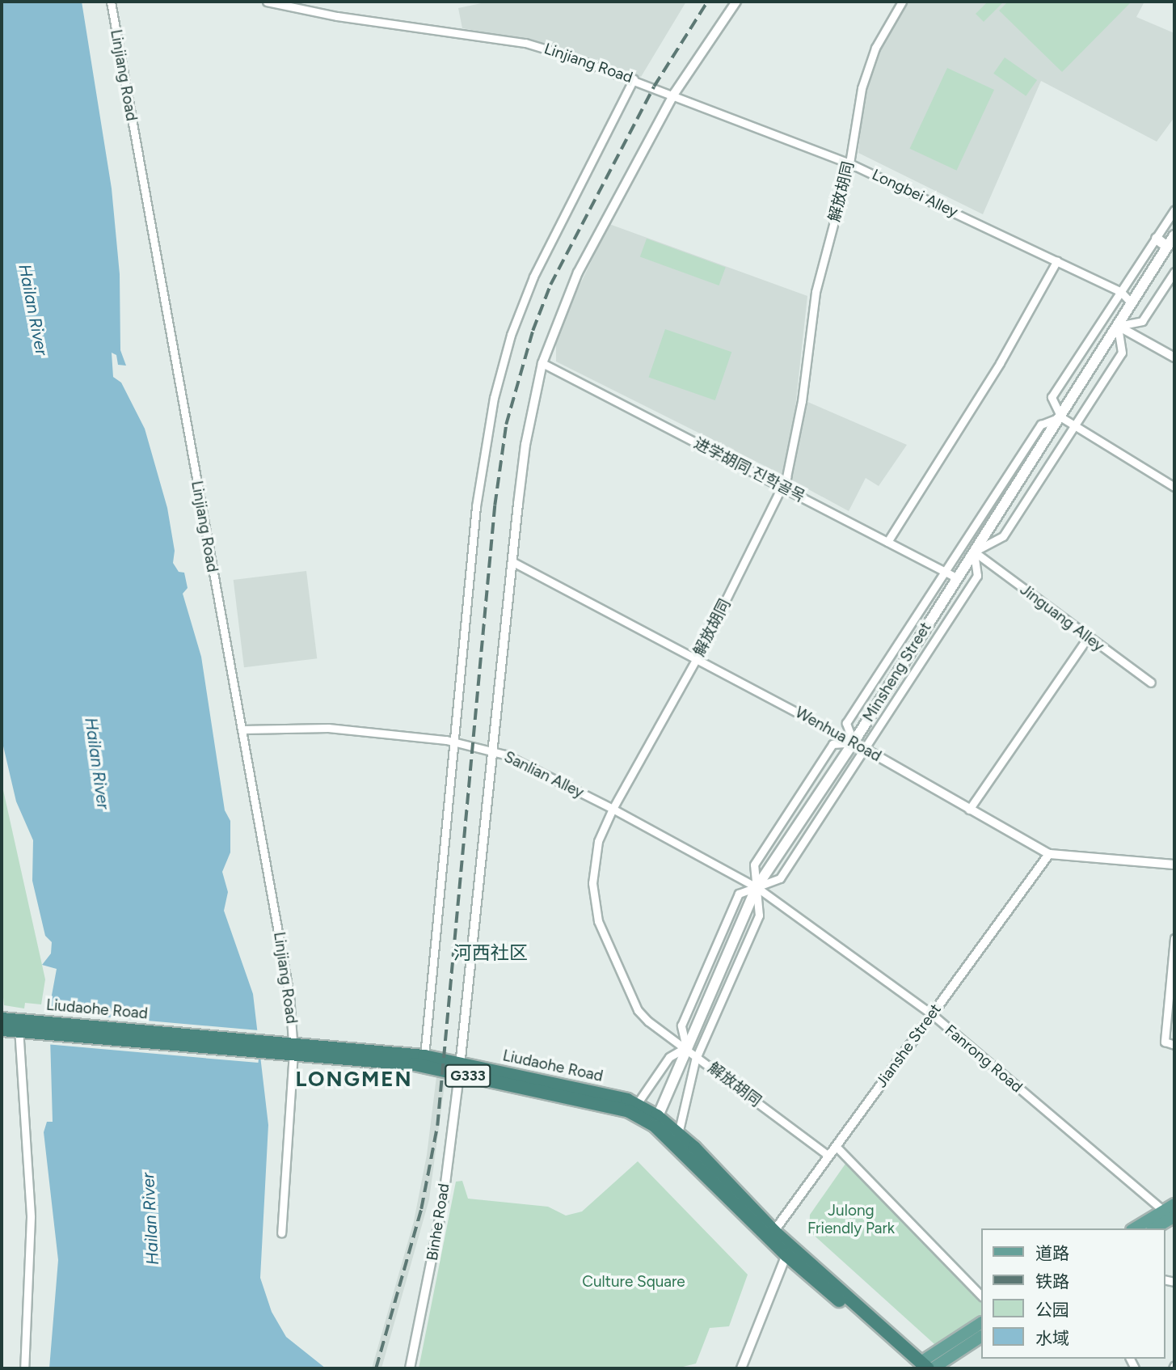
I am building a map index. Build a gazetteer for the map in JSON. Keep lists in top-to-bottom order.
{
  "streets": {
    "highway": ["Liudaohe Road", "G333"],
    "main road": ["Minsheng Street"],
    "street": [
      "Linjiang Road",
      "解放胡同",
      "Longbei Alley",
      "进学胡同 진학골목",
      "Jinguang Alley",
      "Wenhua Road",
      "Sanlian Alley",
      "Jianshe Street",
      "Fanrong Road",
      "Binhe Road"
    ]
  },
  "crossings": [
    ["Linjiang Road", "Longbei Alley"],
    ["Linjiang Road", "Sanlian Alley"],
    ["Linjiang Road", "Liudaohe Road"],
    ["Linjiang Road", "Binhe Road"],
    ["解放胡同", "Longbei Alley"],
    ["解放胡同", "进学胡同 진학골목"],
    ["解放胡同", "Minsheng Street"],
    ["解放胡同", "Wenhua Road"],
    ["解放胡同", "Sanlian Alley"],
    ["解放胡同", "Jianshe Street"],
    ["Longbei Alley", "Binhe Road"],
    ["进学胡同 진학골목", "Minsheng Street"],
    ["进学胡同 진학골목", "Binhe Road"],
    ["Jinguang Alley", "Minsheng Street"],
    ["Minsheng Street", "Wenhua Road"],
    ["Minsheng Street", "Sanlian Alley"],
    ["Minsheng Street", "Liudaohe Road"],
    ["Minsheng Street", "Fanrong Road"],
    ["Wenhua Road", "Jianshe Street"],
    ["Wenhua Road", "Binhe Road"],
    ["Sanlian Alley", "Fanrong Road"],
    ["Sanlian Alley", "Binhe Road"],
    ["Liudaohe Road", "Jianshe Street"],
    ["Liudaohe Road", "Binhe Road"],
    ["Jianshe Street", "Fanrong Road"]
  ],
  "districts": ["河西社区", "LONGMEN"],
  "water": ["Hailan River"],
  "parks": ["Julong Friendly Park", "Culture Square"],
  "legend": [
    "道路",
    "铁路",
    "公园",
    "水域"
  ]
}
